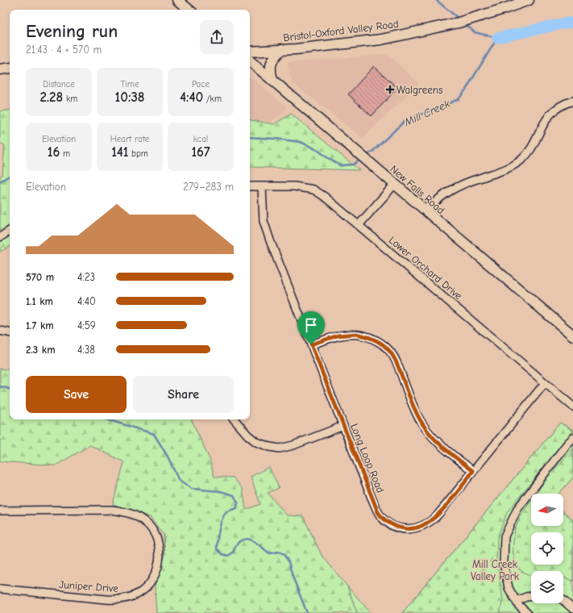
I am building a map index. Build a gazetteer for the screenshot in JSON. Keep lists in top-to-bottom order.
{
  "streets": {
    "main road": ["Bristol-Oxford Valley Road", "New Falls Road"],
    "street": ["Lower Orchard Drive", "Long Loop Road", "Juniper Drive"]
  },
  "crossings": [
    ["Lower Orchard Drive", "Long Loop Road"]
  ],
  "water": ["Mill Creek"],
  "parks": ["Mill Creek Valley Park"],
  "places": {
    "health": ["Walgreens"]
  },
  "north": "left",
  "page": {
    "heading": ["Evening run", "21:43 · 4 × 570 m"],
    "stats": [
      ["Distance", "2.28 km"],
      ["Time", "10:38"],
      ["Pace", "4:40 /km"],
      ["Elevation", "16 m"],
      ["Heart rate", "141 bpm"],
      ["kcal", "167"]
    ],
    "chart": ["Elevation", "279–283 m"],
    "list": [
      {
        "name": "570 m",
        "note": "4:23"
      },
      {
        "name": "1.1 km",
        "note": "4:40"
      },
      {
        "name": "1.7 km",
        "note": "4:59"
      },
      {
        "name": "2.3 km",
        "note": "4:38"
      }
    ],
    "buttons": ["Save", "Share"]
  }
}
